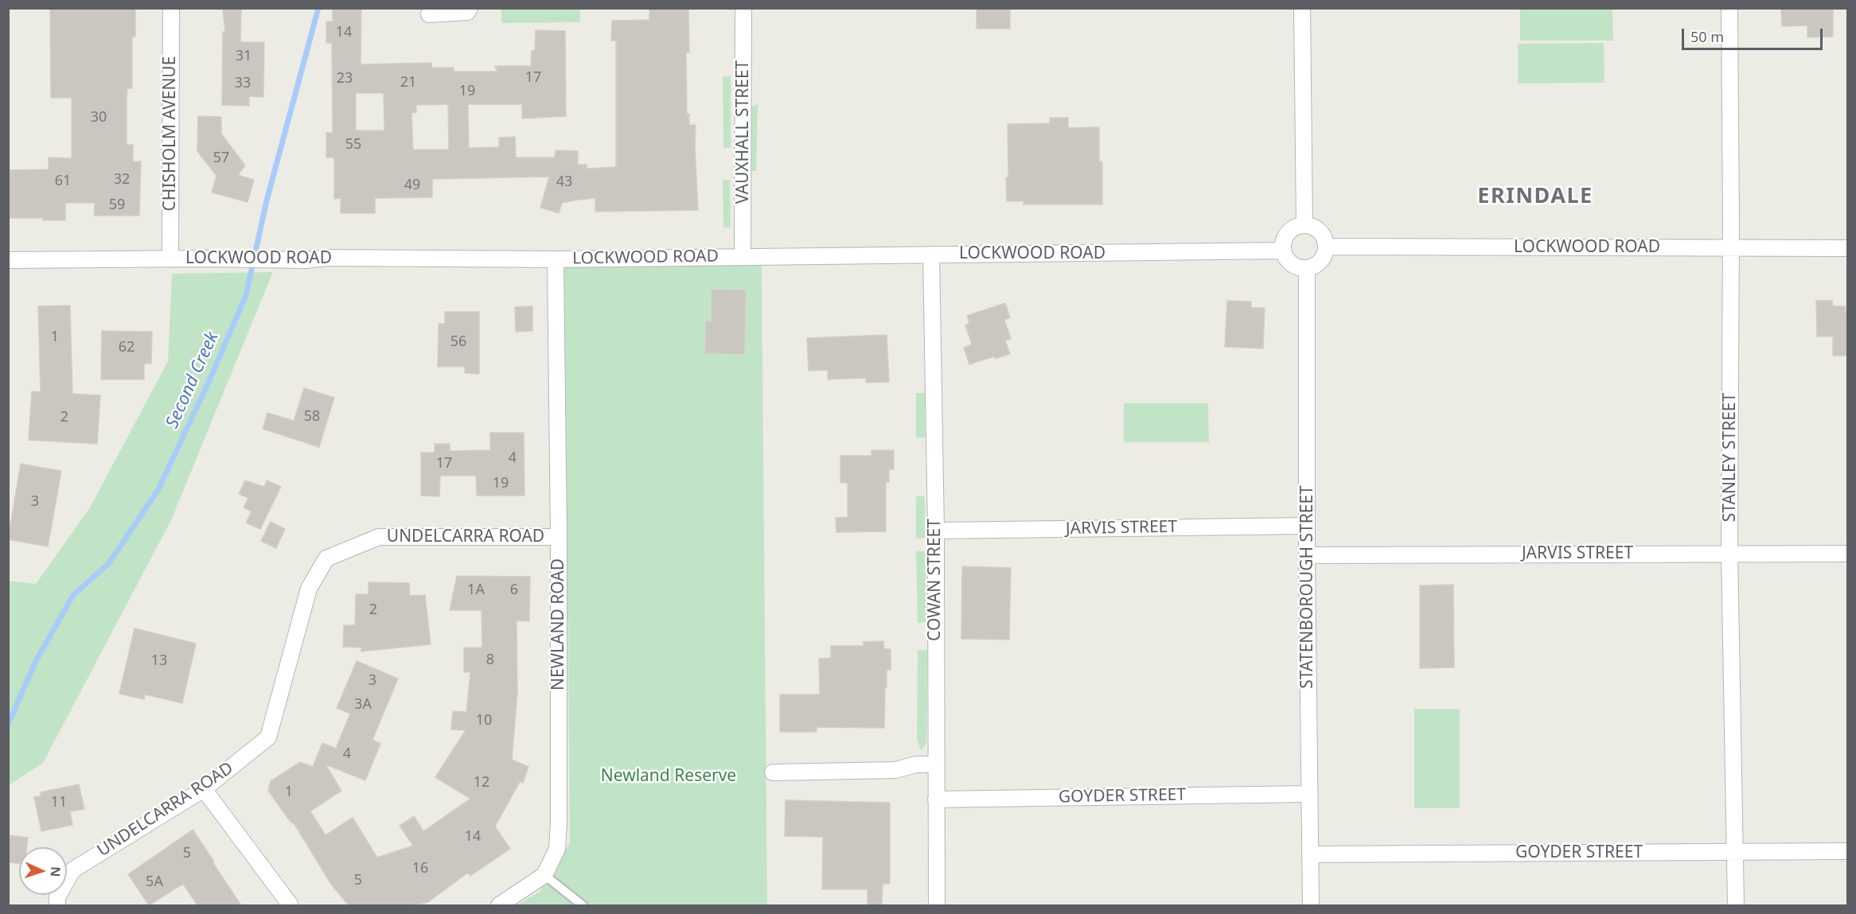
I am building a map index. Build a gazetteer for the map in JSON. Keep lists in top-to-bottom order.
{
  "streets": {
    "street": [
      "VAUXHALL STREET",
      "CHISHOLM AVENUE",
      "LOCKWOOD ROAD",
      "STANLEY STREET",
      "JARVIS STREET",
      "UNDELCARRA ROAD",
      "COWAN STREET",
      "STATENBOROUGH STREET",
      "NEWLAND ROAD",
      "GOYDER STREET"
    ]
  },
  "crossings": [
    ["VAUXHALL STREET", "LOCKWOOD ROAD"],
    ["CHISHOLM AVENUE", "LOCKWOOD ROAD"],
    ["LOCKWOOD ROAD", "STANLEY STREET"],
    ["LOCKWOOD ROAD", "COWAN STREET"],
    ["LOCKWOOD ROAD", "STATENBOROUGH STREET"],
    ["LOCKWOOD ROAD", "NEWLAND ROAD"],
    ["STANLEY STREET", "JARVIS STREET"],
    ["STANLEY STREET", "GOYDER STREET"],
    ["JARVIS STREET", "COWAN STREET"],
    ["JARVIS STREET", "STATENBOROUGH STREET"],
    ["UNDELCARRA ROAD", "NEWLAND ROAD"],
    ["COWAN STREET", "GOYDER STREET"],
    ["STATENBOROUGH STREET", "GOYDER STREET"]
  ],
  "districts": ["ERINDALE"],
  "water": ["Second Creek"],
  "parks": ["Newland Reserve"],
  "house_numbers": [
    "14",
    "31",
    "17",
    "23",
    "21",
    "33",
    "19",
    "30",
    "55",
    "57",
    "32",
    "61",
    "43",
    "49",
    "59",
    "1",
    "56",
    "62",
    "58",
    "2",
    "4",
    "17",
    "19",
    "3",
    "1A",
    "6",
    "2",
    "8",
    "13",
    "3",
    "3A",
    "10",
    "4",
    "12",
    "1",
    "11",
    "14",
    "5",
    "16",
    "5",
    "5A"
  ],
  "scale_bar": "50 m",
  "north": "right"
}
